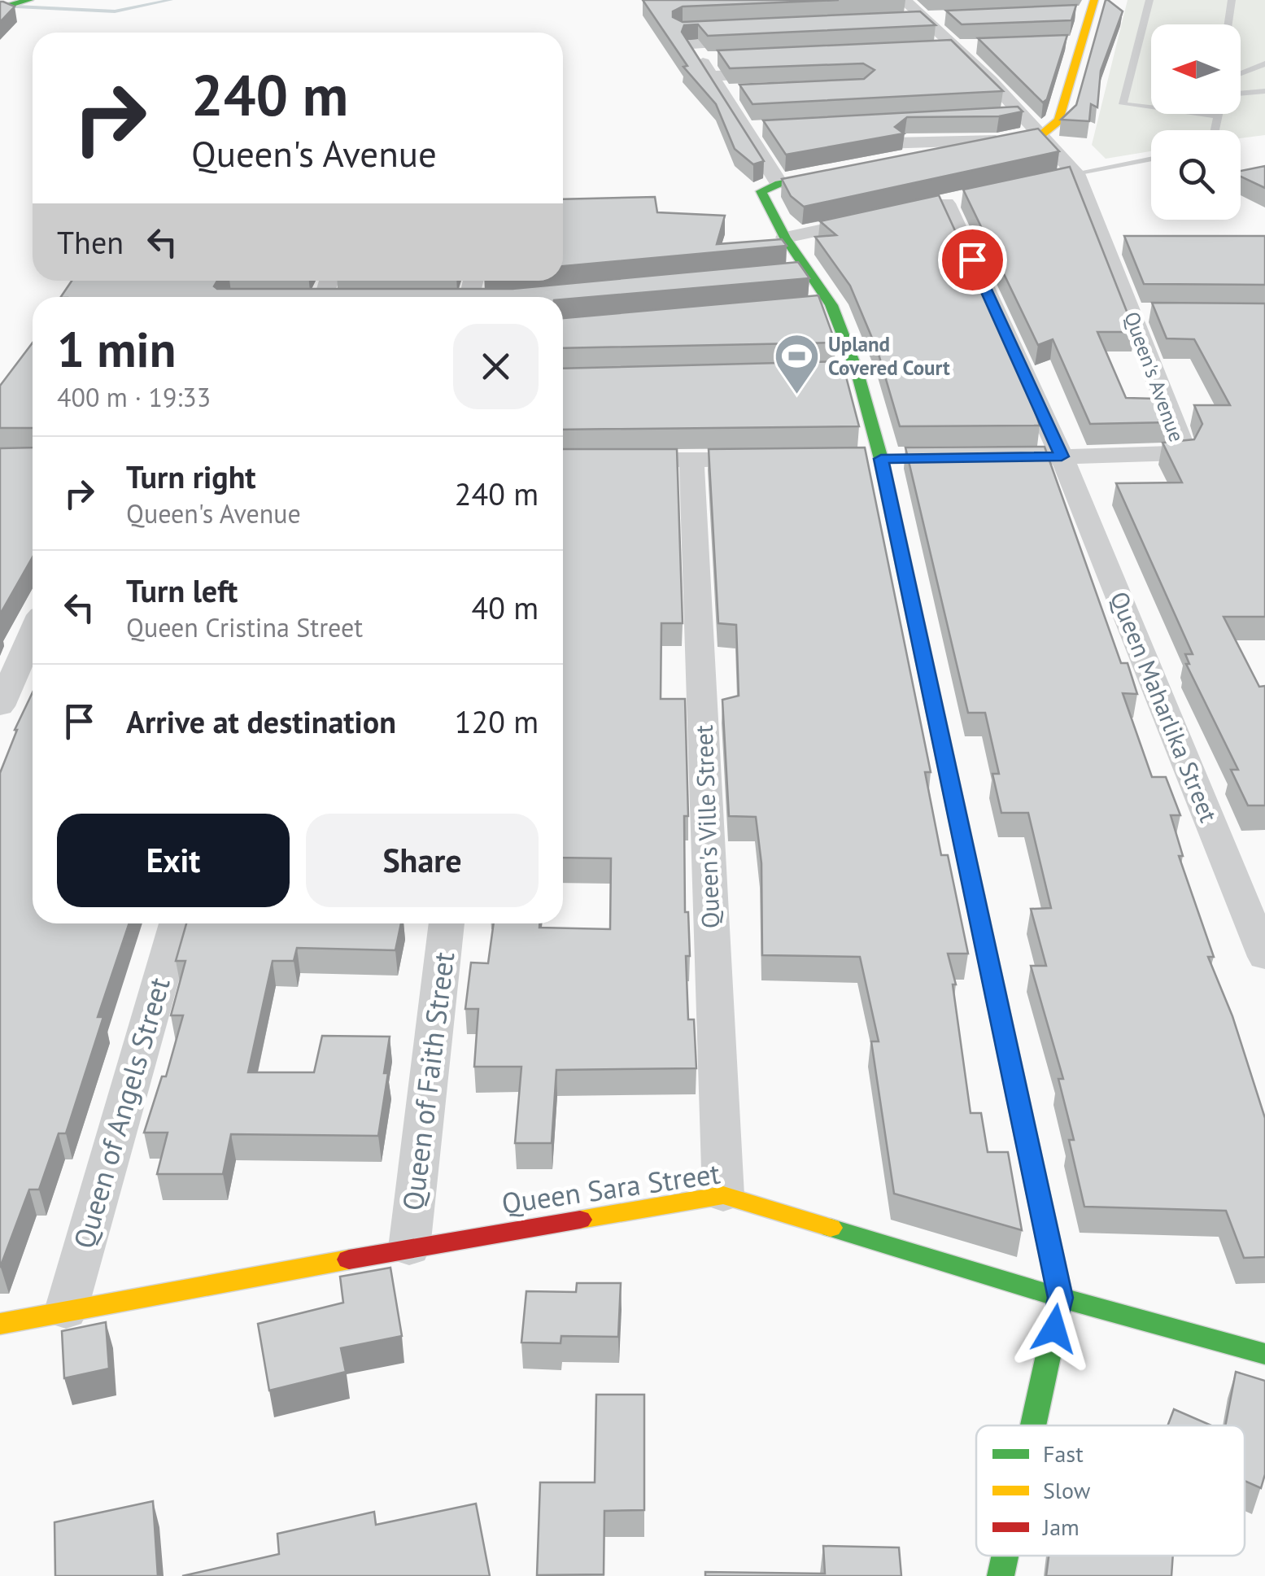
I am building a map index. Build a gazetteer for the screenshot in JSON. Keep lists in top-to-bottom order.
{
  "streets": {
    "street": [
      "Queen's Avenue",
      "Queen Maharlika Street",
      "Queen's Ville Street",
      "Queen of Faith Street",
      "Queen of Angels Street",
      "Queen Sara Street"
    ]
  },
  "crossings": [
    ["Queen's Avenue", "Queen Maharlika Street"],
    ["Queen's Ville Street", "Queen Sara Street"],
    ["Queen of Faith Street", "Queen Sara Street"],
    ["Queen of Angels Street", "Queen Sara Street"]
  ],
  "places": {
    "sports": ["Upland Covered Court"]
  },
  "legend": ["Fast", "Slow", "Jam"],
  "north": "left",
  "page": {
    "turn": ["240 m", "Queen's Avenue"],
    "then": "Then",
    "heading": ["1 min", "400 m · 19:33"],
    "list": [
      {
        "name": "Turn right",
        "note": "Queen's Avenue",
        "value": "240 m"
      },
      {
        "name": "Turn left",
        "note": "Queen Cristina Street",
        "value": "40 m"
      },
      {
        "name": "Arrive at destination",
        "value": "120 m"
      }
    ],
    "buttons": ["Exit", "Share"]
  }
}
